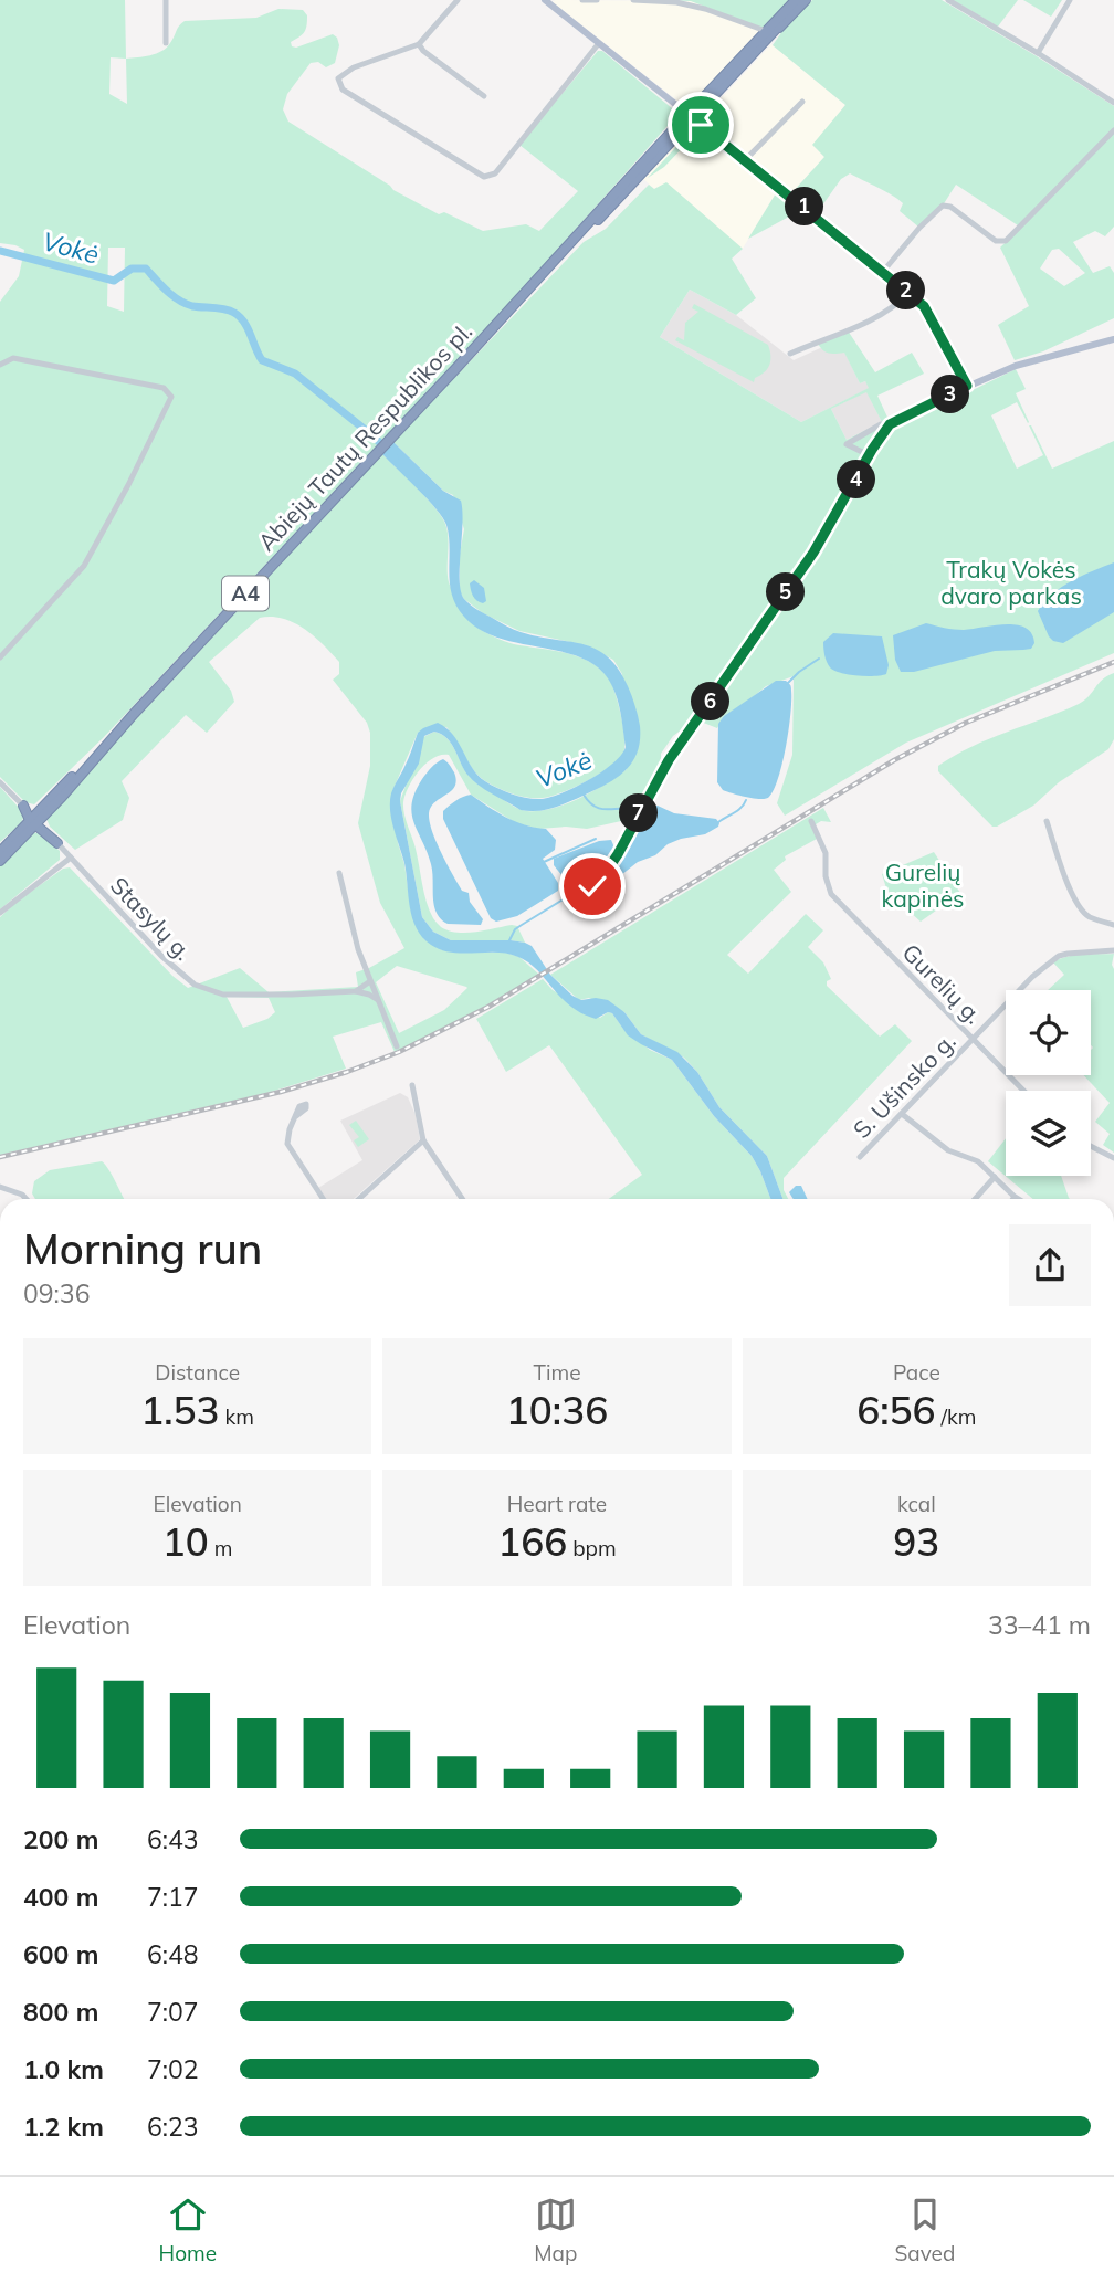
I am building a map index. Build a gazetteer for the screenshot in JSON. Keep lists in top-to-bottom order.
{
  "streets": {
    "highway": ["Abiejų Tautų Respublikos pl.", "A4"],
    "street": ["Stasylų g.", "Gurelių g.", "S. Ušinsko g."]
  },
  "crossings": [
    ["Gurelių g.", "S. Ušinsko g."]
  ],
  "water": ["Vokė"],
  "parks": ["Trakų Vokės dvaro parkas", "Gurelių kapinės"],
  "page": {
    "pins": [
      "1",
      "2",
      "3",
      "4",
      "5",
      "6",
      "7"
    ],
    "heading": ["Morning run", "09:36"],
    "stats": [
      ["Distance", "1.53 km"],
      ["Time", "10:36"],
      ["Pace", "6:56 /km"],
      ["Elevation", "10 m"],
      ["Heart rate", "166 bpm"],
      ["kcal", "93"]
    ],
    "chart": ["Elevation", "33–41 m"],
    "list": [
      {
        "name": "200 m",
        "note": "6:43"
      },
      {
        "name": "400 m",
        "note": "7:17"
      },
      {
        "name": "600 m",
        "note": "6:48"
      },
      {
        "name": "800 m",
        "note": "7:07"
      },
      {
        "name": "1.0 km",
        "note": "7:02"
      },
      {
        "name": "1.2 km",
        "note": "6:23"
      }
    ],
    "tabs": ["Home", "Map", "Saved"]
  }
}
